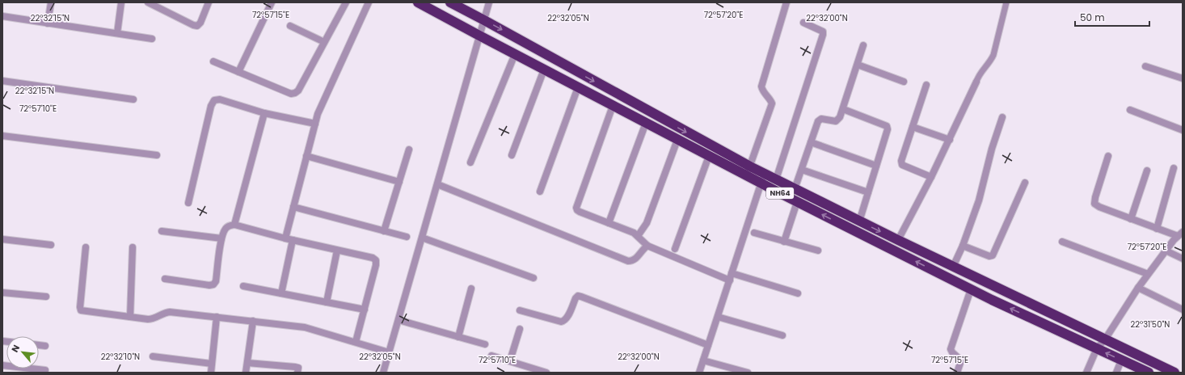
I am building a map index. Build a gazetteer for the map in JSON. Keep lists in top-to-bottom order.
{
  "streets": {
    "highway": ["NH64"]
  },
  "scale_bar": "50 m",
  "north": "top left",
  "coordinates": [
    "72°57'15\"E",
    "72°57'20\"E",
    "22°32'15\"N",
    "22°32'05\"N",
    "22°32'00\"N",
    "72°57'10\"E",
    "22°31'50\"N",
    "22°32'10\"N"
  ]
}
